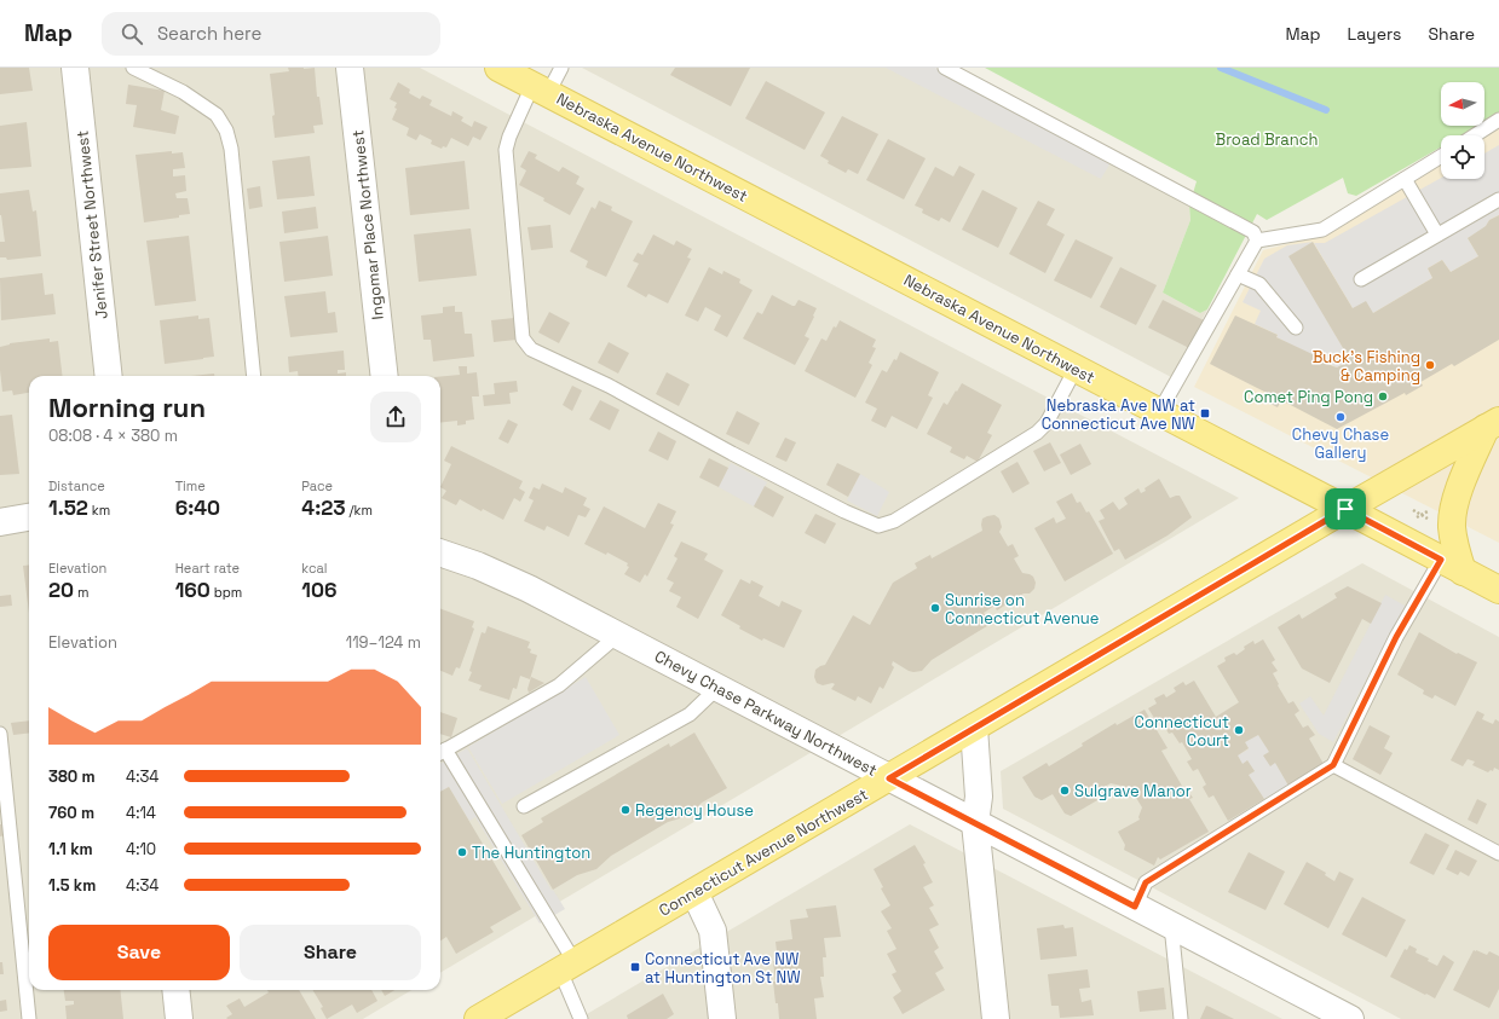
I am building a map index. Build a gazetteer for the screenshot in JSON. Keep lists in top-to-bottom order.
{
  "streets": {
    "main road": ["Nebraska Avenue Northwest", "Connecticut Avenue Northwest"],
    "street": ["Jenifer Street Northwest", "Ingomar Place Northwest", "Chevy Chase Parkway Northwest"]
  },
  "crossings": [
    ["Nebraska Avenue Northwest", "Connecticut Avenue Northwest"],
    ["Chevy Chase Parkway Northwest", "Connecticut Avenue Northwest"]
  ],
  "parks": ["Broad Branch"],
  "places": {
    "other": [
      "Buck's Fishing & Camping",
      "Comet Ping Pong",
      "Chevy Chase Gallery",
      "Sunrise on Connecticut Avenue",
      "Connecticut Court",
      "Sulgrave Manor",
      "Regency House",
      "The Huntington"
    ],
    "transit": ["Nebraska Ave NW at Connecticut Ave NW", "Connecticut Ave NW at Huntington St NW"]
  },
  "north": "left",
  "page": {
    "header": "Map",
    "search": "Search here",
    "nav": ["Map", "Layers", "Share"],
    "heading": ["Morning run", "08:08 · 4 × 380 m"],
    "stats": [
      ["Distance", "1.52 km"],
      ["Time", "6:40"],
      ["Pace", "4:23 /km"],
      ["Elevation", "20 m"],
      ["Heart rate", "160 bpm"],
      ["kcal", "106"]
    ],
    "chart": ["Elevation", "119–124 m"],
    "list": [
      {
        "name": "380 m",
        "note": "4:34"
      },
      {
        "name": "760 m",
        "note": "4:14"
      },
      {
        "name": "1.1 km",
        "note": "4:10"
      },
      {
        "name": "1.5 km",
        "note": "4:34"
      }
    ],
    "buttons": ["Save", "Share"]
  }
}
